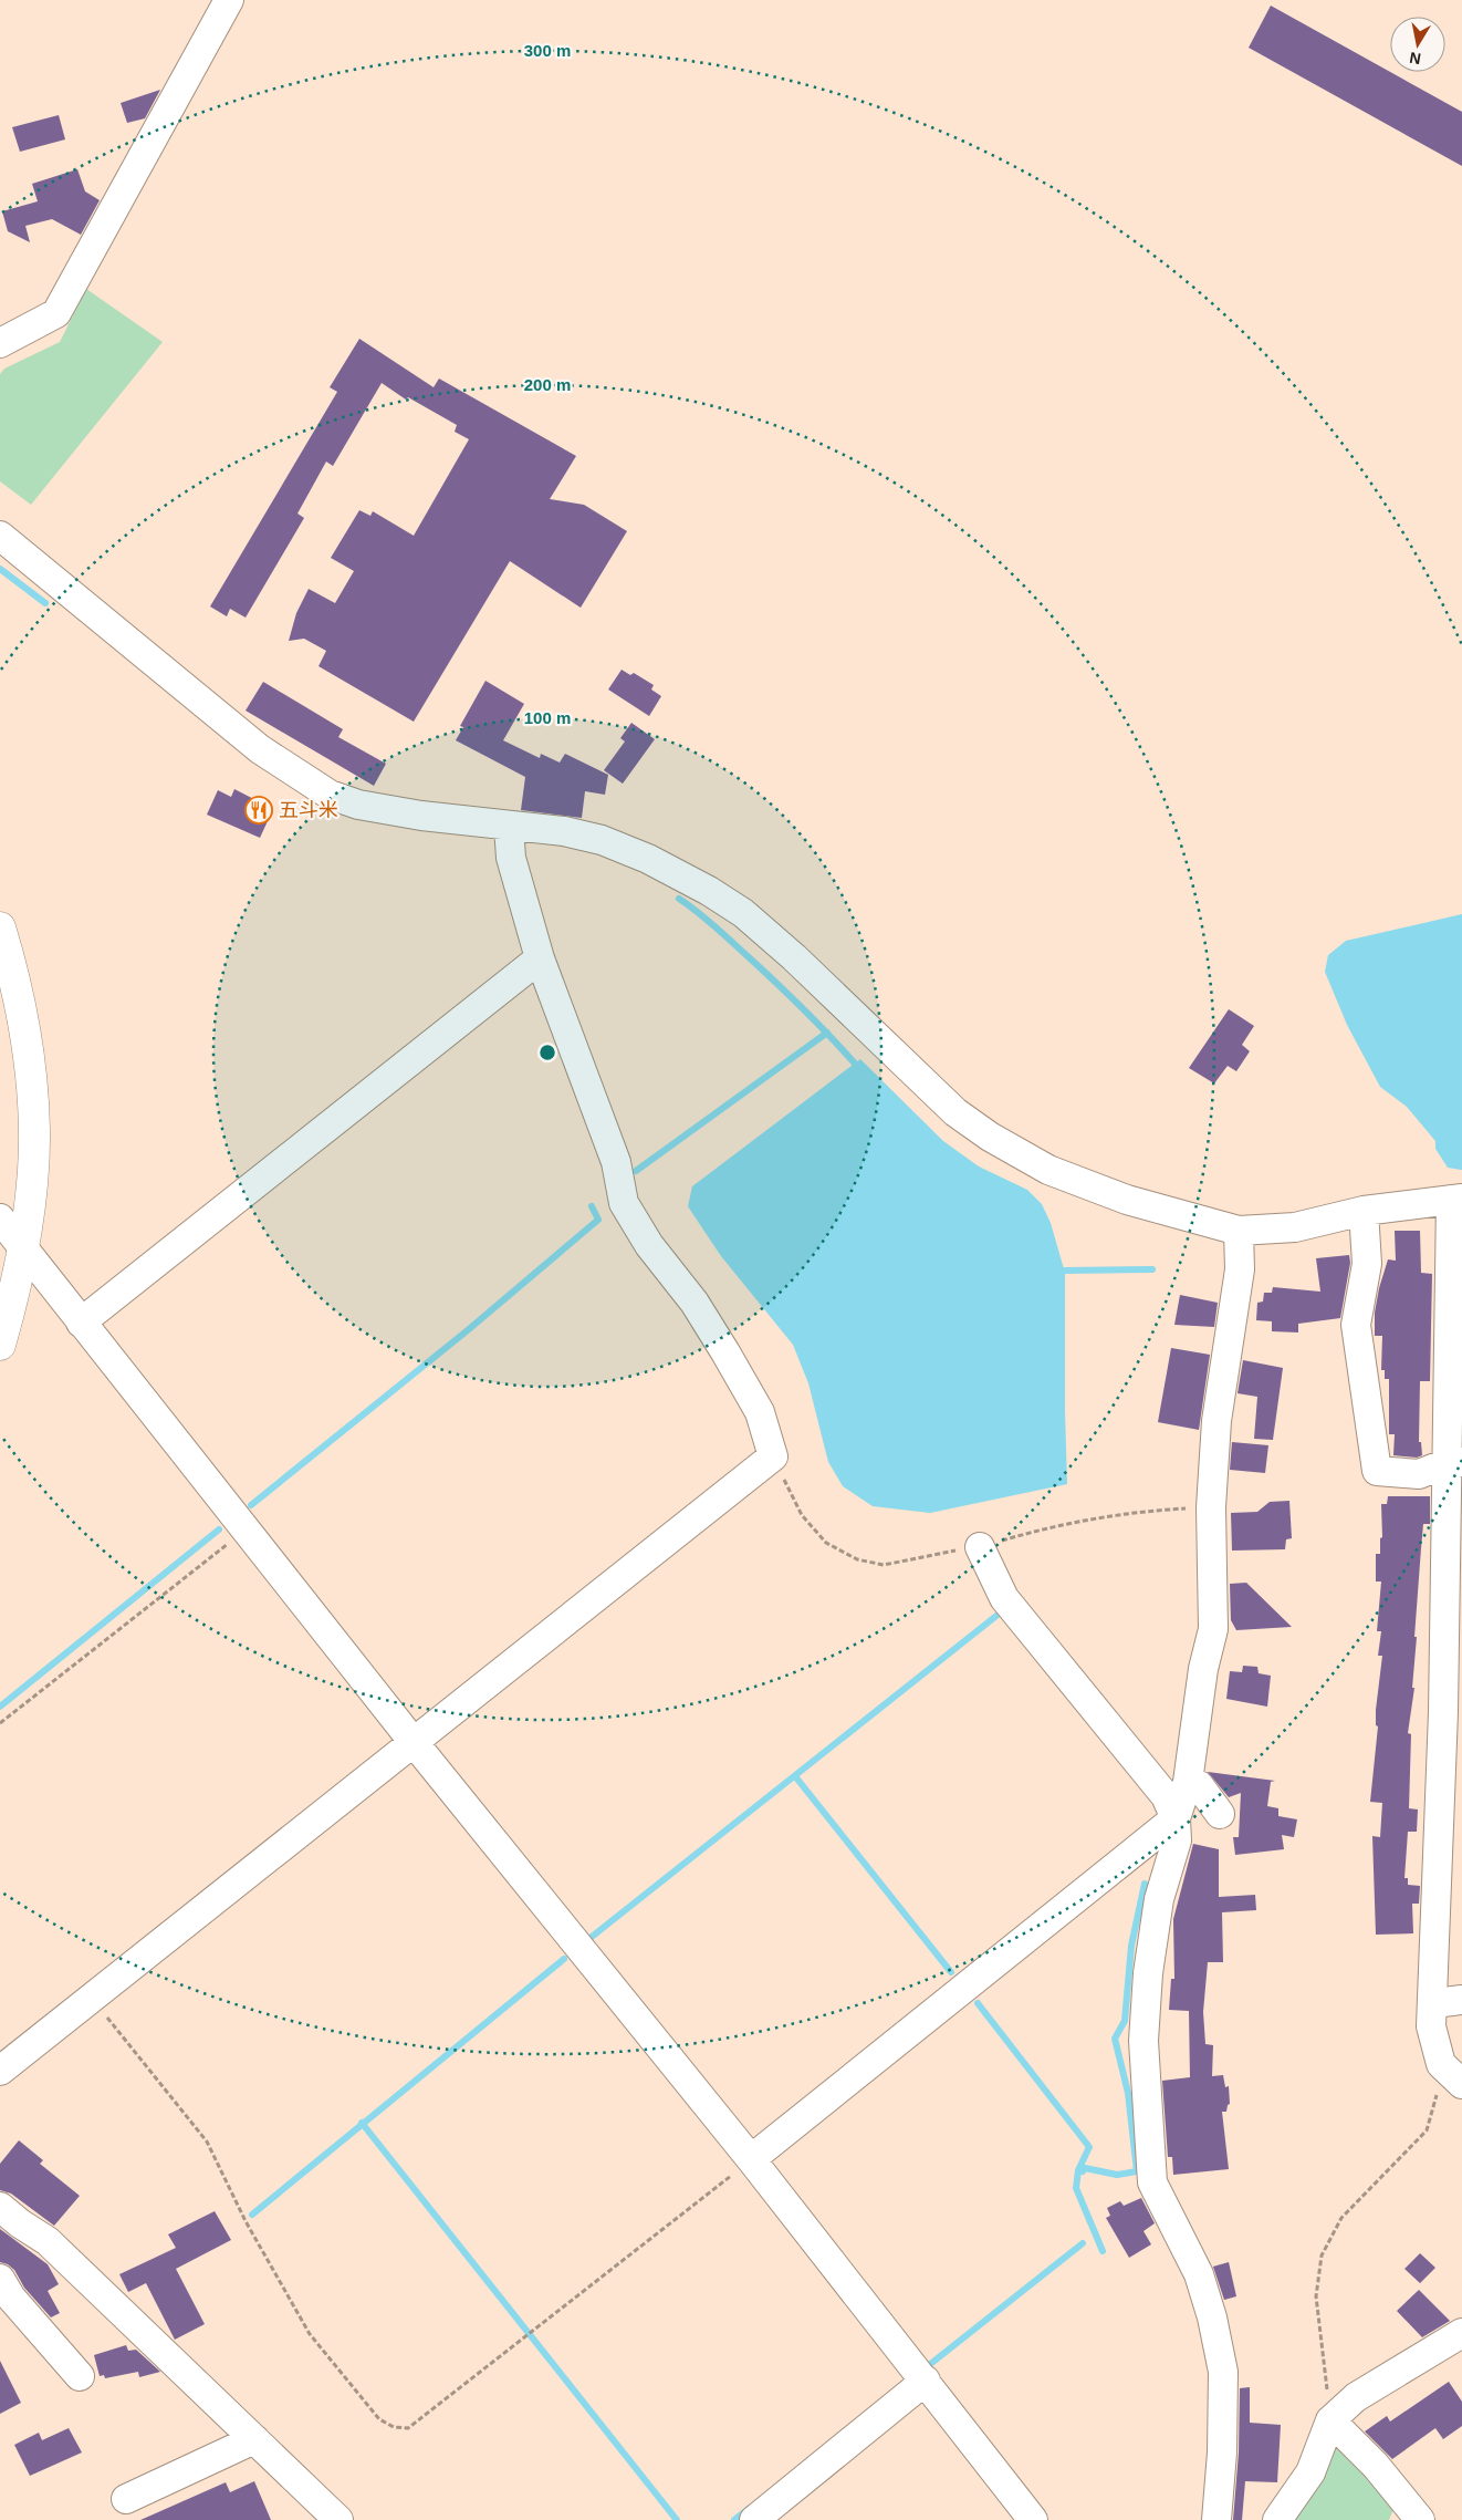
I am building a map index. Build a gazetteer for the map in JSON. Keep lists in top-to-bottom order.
{
  "places": {
    "restaurant": ["五斗米"]
  },
  "north": "bottom",
  "rings": ["300 m", "200 m", "100 m"]
}
